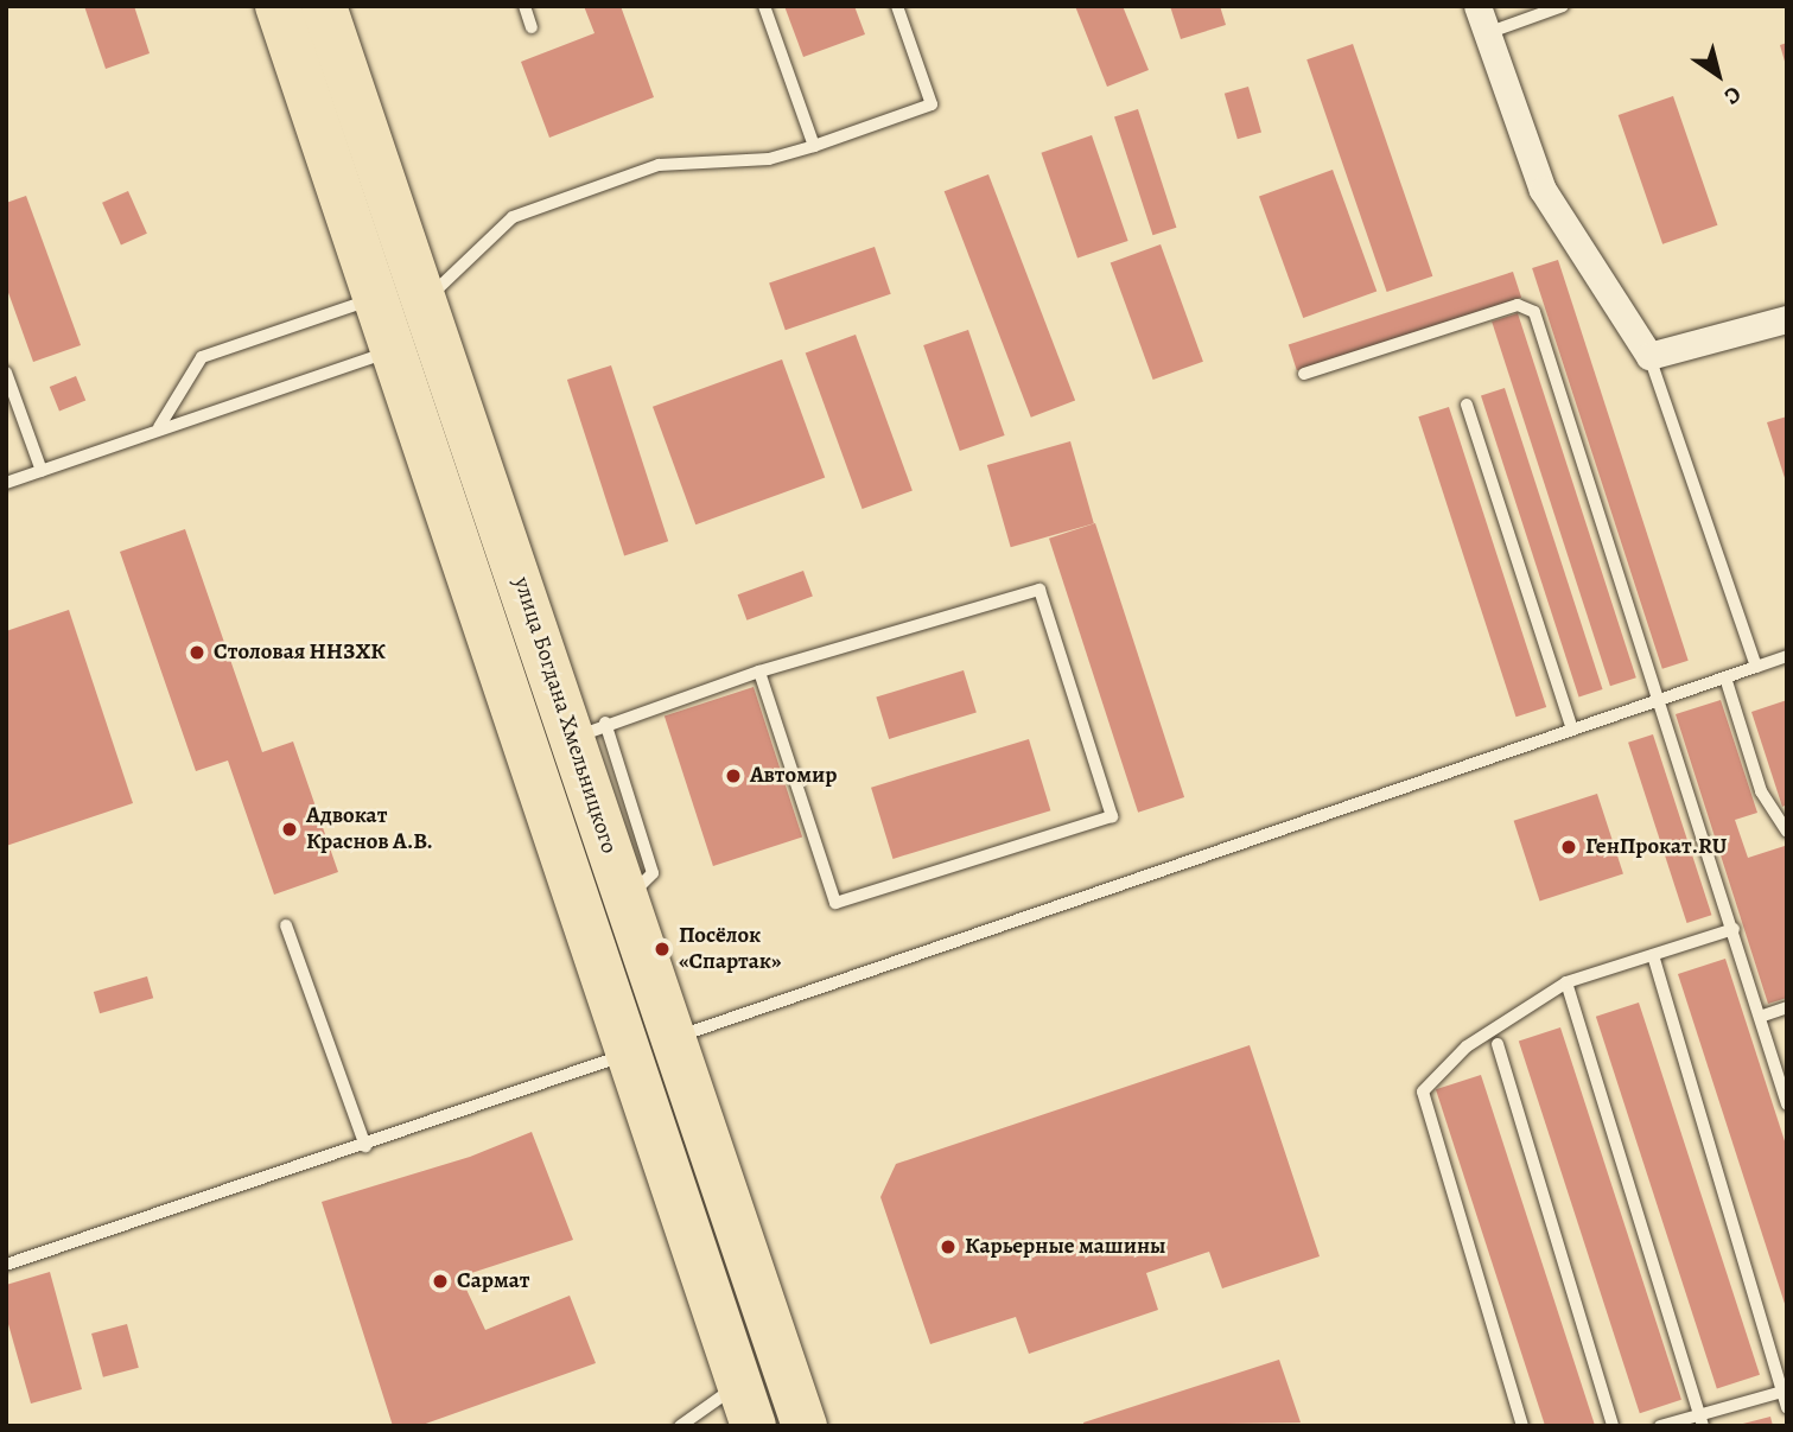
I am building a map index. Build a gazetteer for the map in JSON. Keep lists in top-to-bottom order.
{
  "streets": {
    "highway": ["улица Богдана Хмельницкого"]
  },
  "places": [
    "Столовая ННЗХК",
    "Автомир",
    "Адвокат Краснов А.В.",
    "ГенПрокат.RU",
    "Посёлок «Спартак»",
    "Карьерные машины",
    "Сармат"
  ],
  "north": "bottom right"
}
